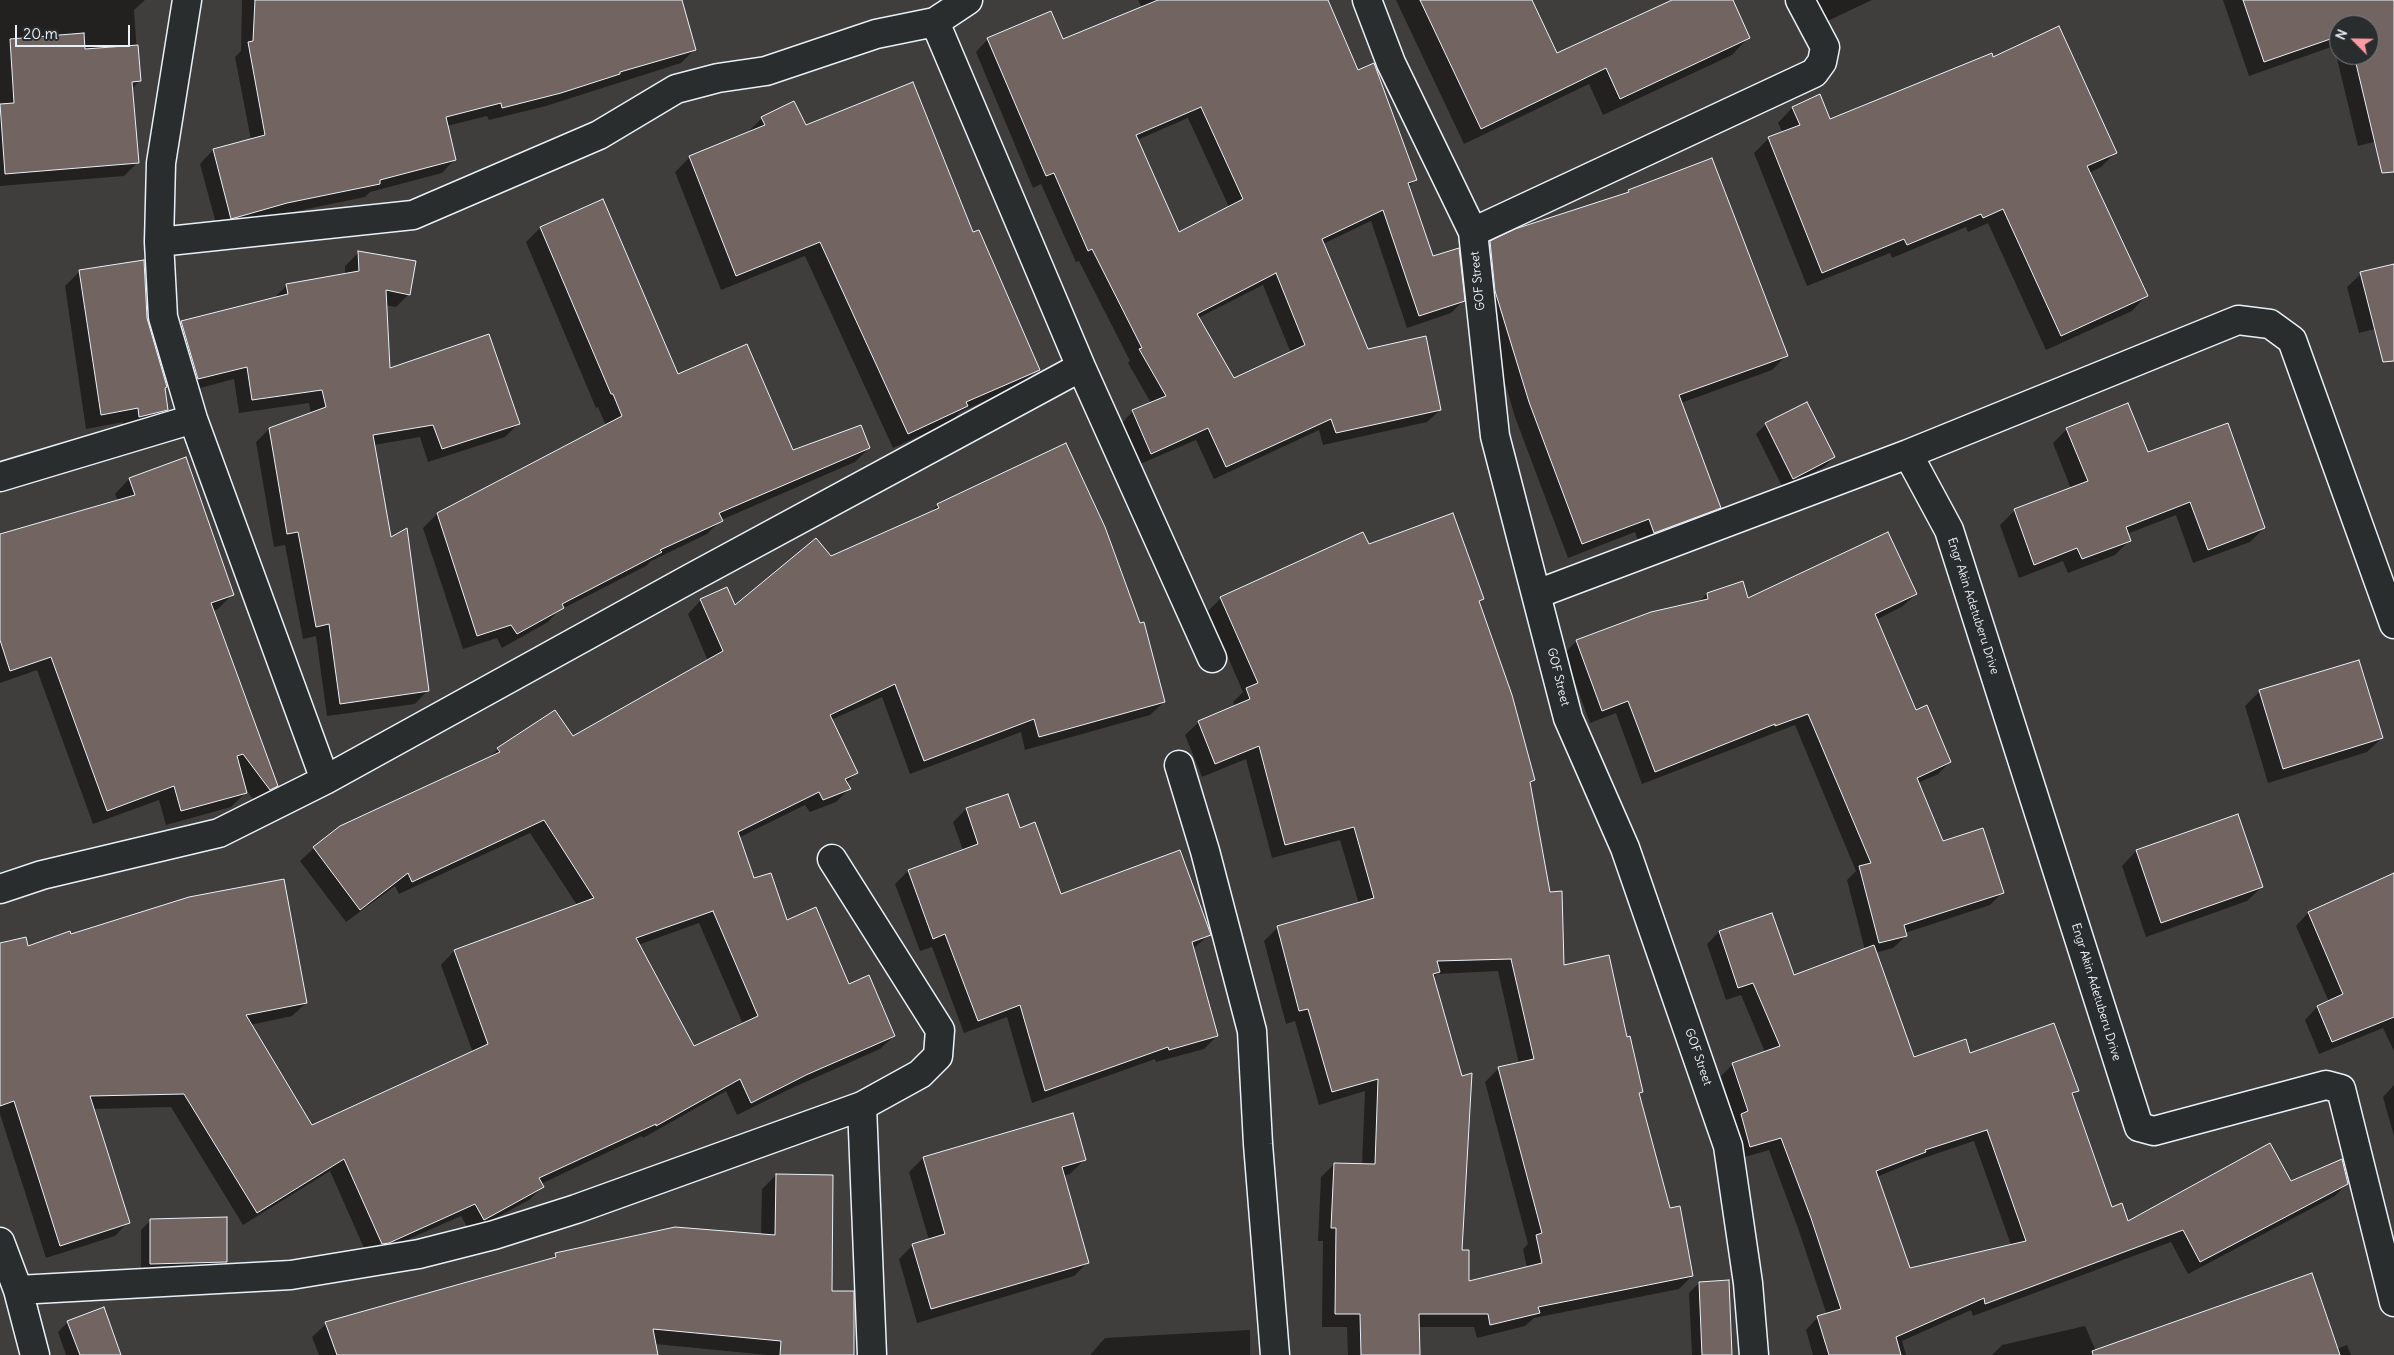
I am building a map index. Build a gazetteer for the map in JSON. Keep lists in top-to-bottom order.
{
  "streets": {
    "street": ["GOF Street", "Engr Akin Adetuberu Drive"]
  },
  "scale_bar": "20 m",
  "north": "top left"
}
